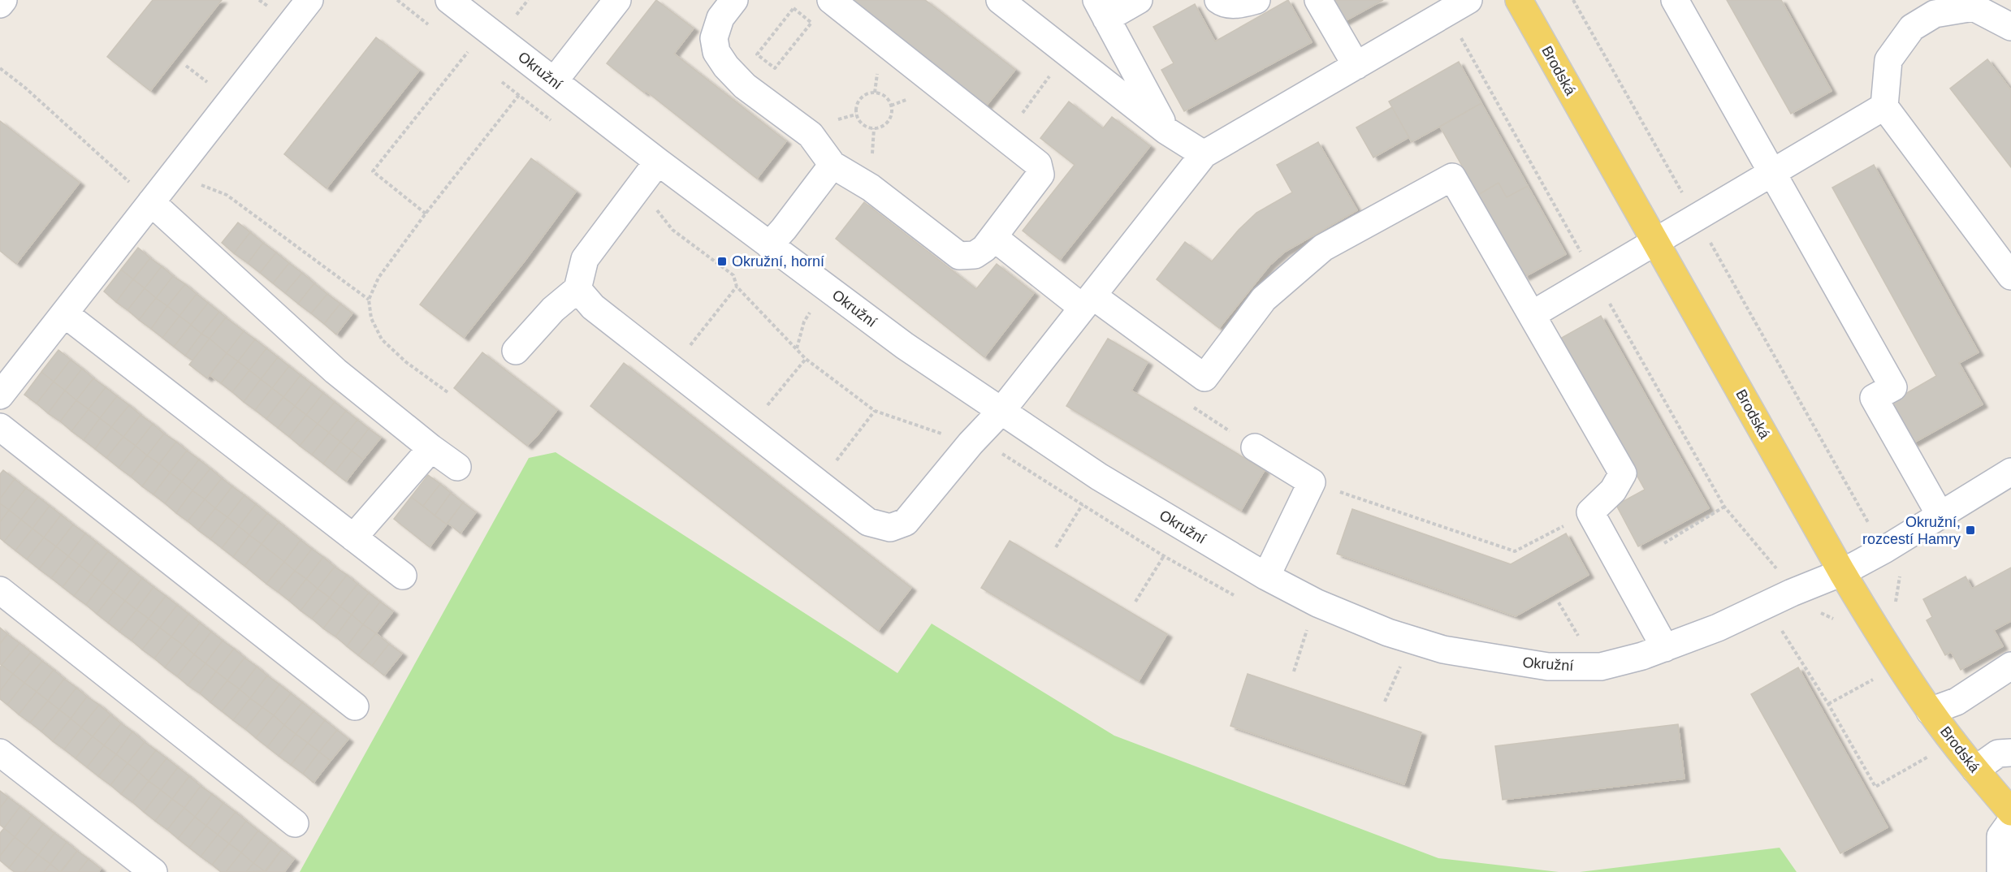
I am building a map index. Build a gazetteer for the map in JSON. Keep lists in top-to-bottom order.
{
  "streets": {
    "main road": ["Brodská"],
    "street": ["Okružní"]
  },
  "crossings": [
    ["Okružní", "Brodská"]
  ],
  "places": {
    "transit": ["Okružní, horní", "Okružní, rozcestí Hamry"]
  }
}
